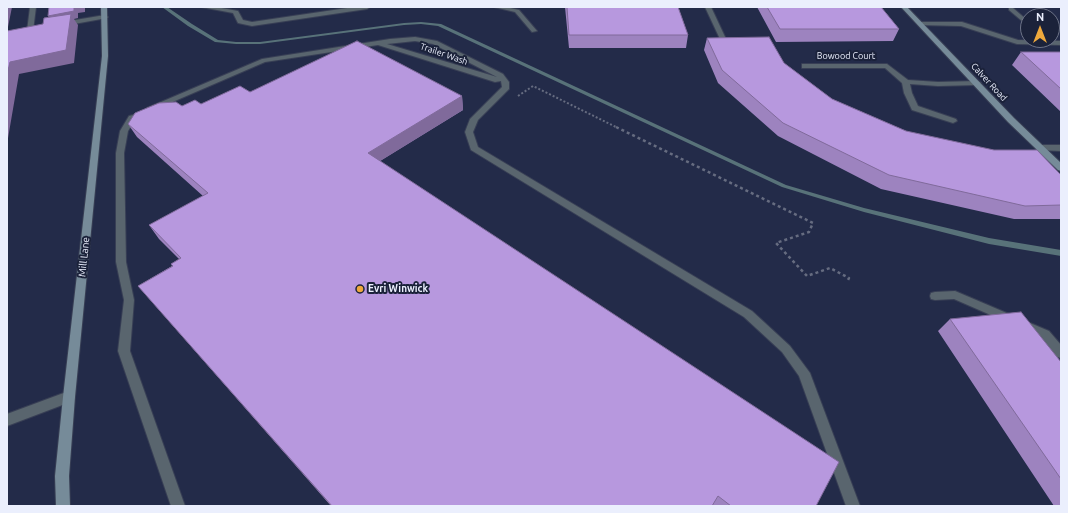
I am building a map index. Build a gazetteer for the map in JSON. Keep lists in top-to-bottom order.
{
  "streets": {
    "street": ["Calver Road", "Mill Lane"],
    "lane": ["Trailer Wash", "Bowood Court"]
  },
  "places": ["Evri Winwick"],
  "north": "top"
}
